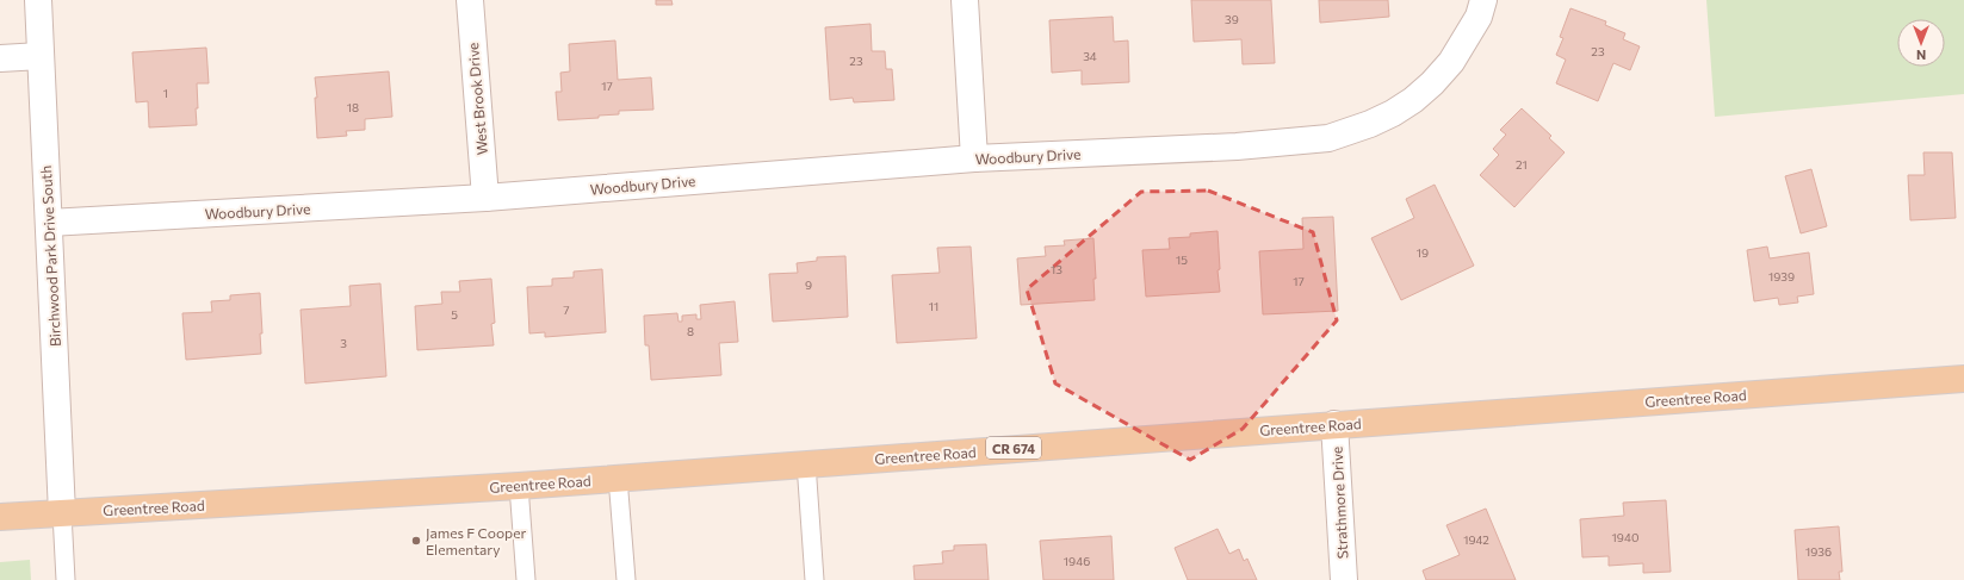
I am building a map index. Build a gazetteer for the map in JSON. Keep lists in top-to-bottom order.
{
  "streets": {
    "main road": ["Greentree Road", "CR 674"],
    "street": [
      "West Brook Drive",
      "Woodbury Drive",
      "Birchwood Park Drive South",
      "Strathmore Drive"
    ]
  },
  "crossings": [
    ["West Brook Drive", "Woodbury Drive"],
    ["Woodbury Drive", "Birchwood Park Drive South"],
    ["Birchwood Park Drive South", "Greentree Road"],
    ["Greentree Road", "Strathmore Drive"]
  ],
  "places": ["James F Cooper Elementary"],
  "house_numbers": [
    "39",
    "23",
    "34",
    "23",
    "17",
    "1",
    "18",
    "21",
    "19",
    "15",
    "13",
    "1939",
    "17",
    "9",
    "11",
    "7",
    "5",
    "8",
    "3",
    "1940",
    "1942",
    "1936",
    "1946"
  ],
  "north": "bottom"
}
